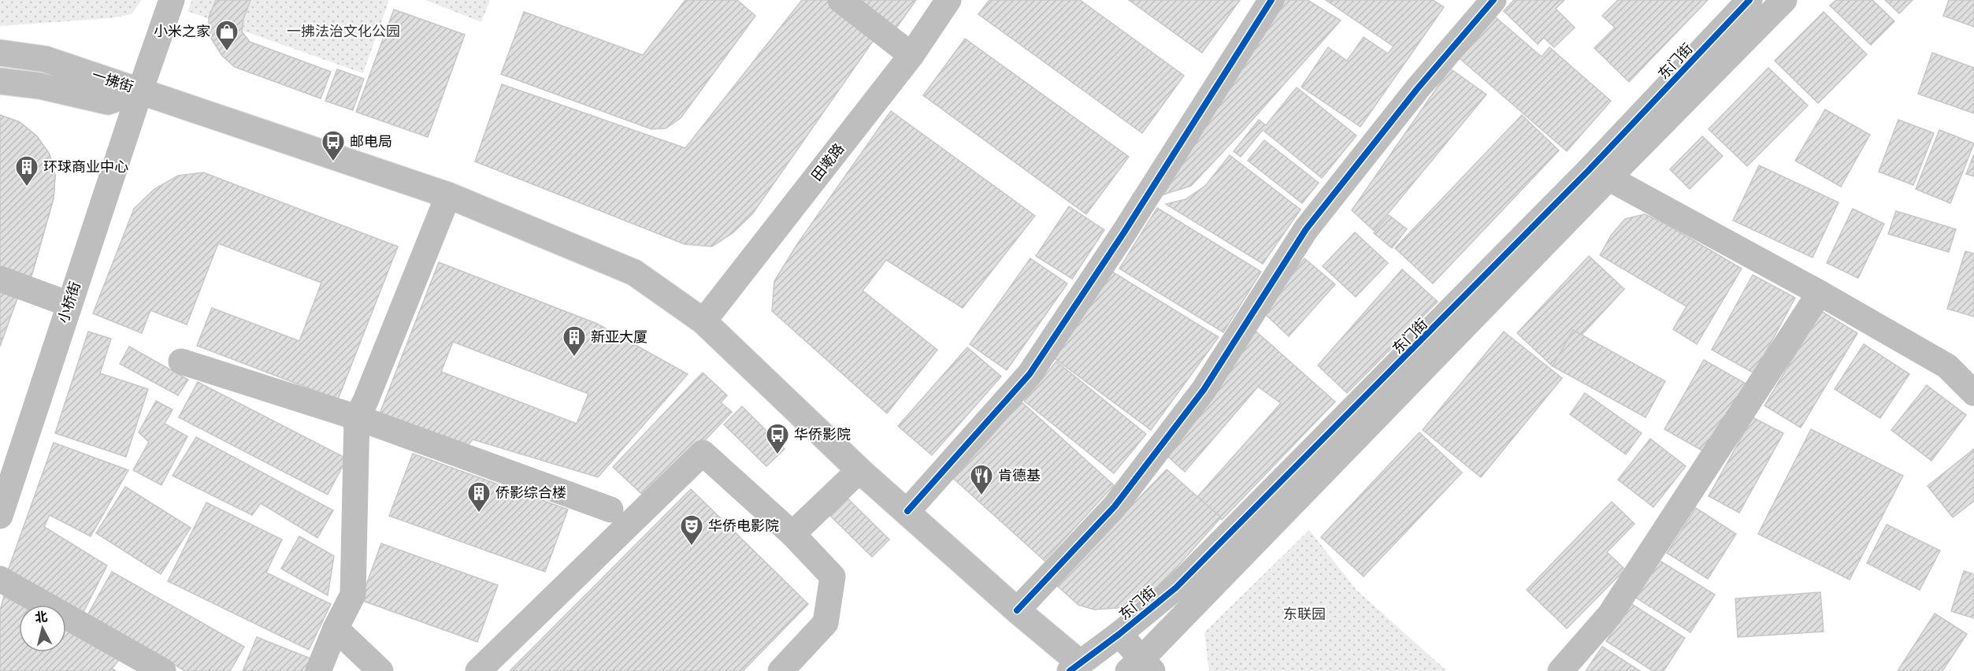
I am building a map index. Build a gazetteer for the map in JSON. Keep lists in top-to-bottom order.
{
  "streets": {
    "street": [
      "东门街",
      "一拂街",
      "田墘路",
      "小桥街"
    ]
  },
  "crossings": [
    ["一拂街", "小桥街"]
  ],
  "parks": ["一拂法治文化公园", "东联园"],
  "places": {
    "shop": ["小米之家"],
    "bus stop": ["邮电局", "华侨影院"],
    "building": ["环球商业中心", "新亚大厦", "侨影综合楼"],
    "restaurant": ["肯德基"],
    "theatre": ["华侨电影院"]
  },
  "north": "top"
}
